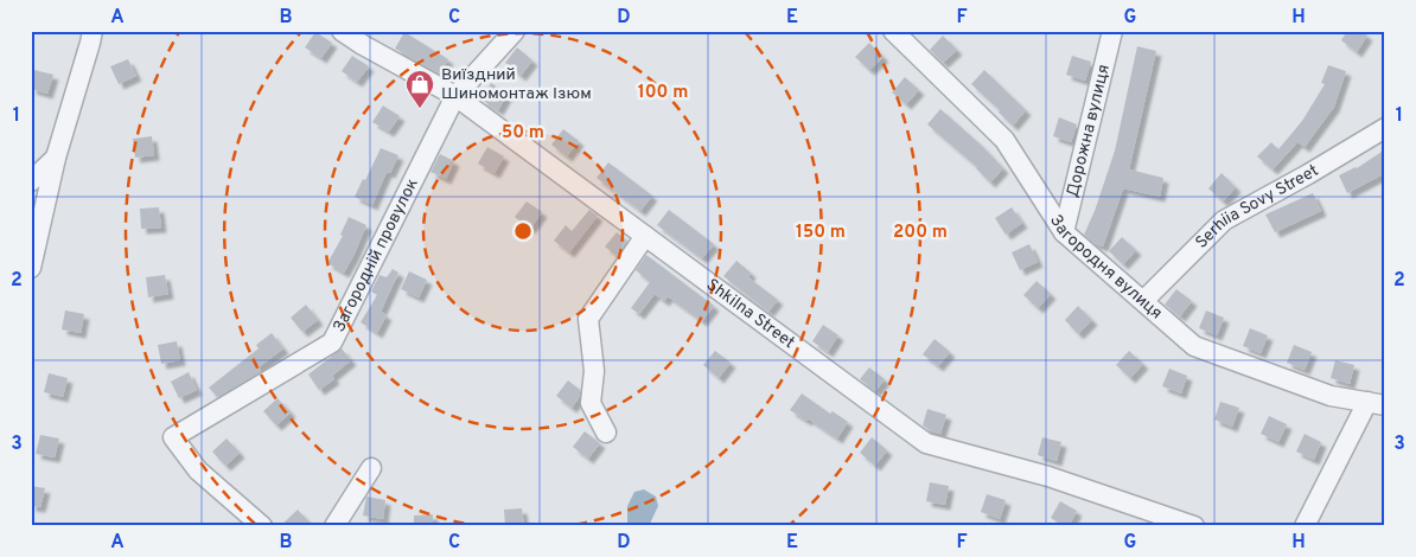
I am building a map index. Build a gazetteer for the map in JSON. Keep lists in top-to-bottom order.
{
  "streets": {
    "street": [
      "Дорожна вулиця",
      "Serhiia Sovy Street",
      "Загородній провулок",
      "Загородня вулиця",
      "Shkilna Street"
    ]
  },
  "crossings": [
    ["Дорожна вулиця", "Загородня вулиця"],
    ["Serhiia Sovy Street", "Загородня вулиця"],
    ["Загородній провулок", "Shkilna Street"]
  ],
  "places": {
    "shop": ["Виїздний Шиномонтаж Ізюм"]
  },
  "grid": {
    "columns": [
      "A",
      "B",
      "C",
      "D",
      "E",
      "F",
      "G",
      "H"
    ],
    "rows": ["1", "2", "3"]
  },
  "rings": [
    "100 m",
    "50 m",
    "150 m",
    "200 m"
  ]
}
